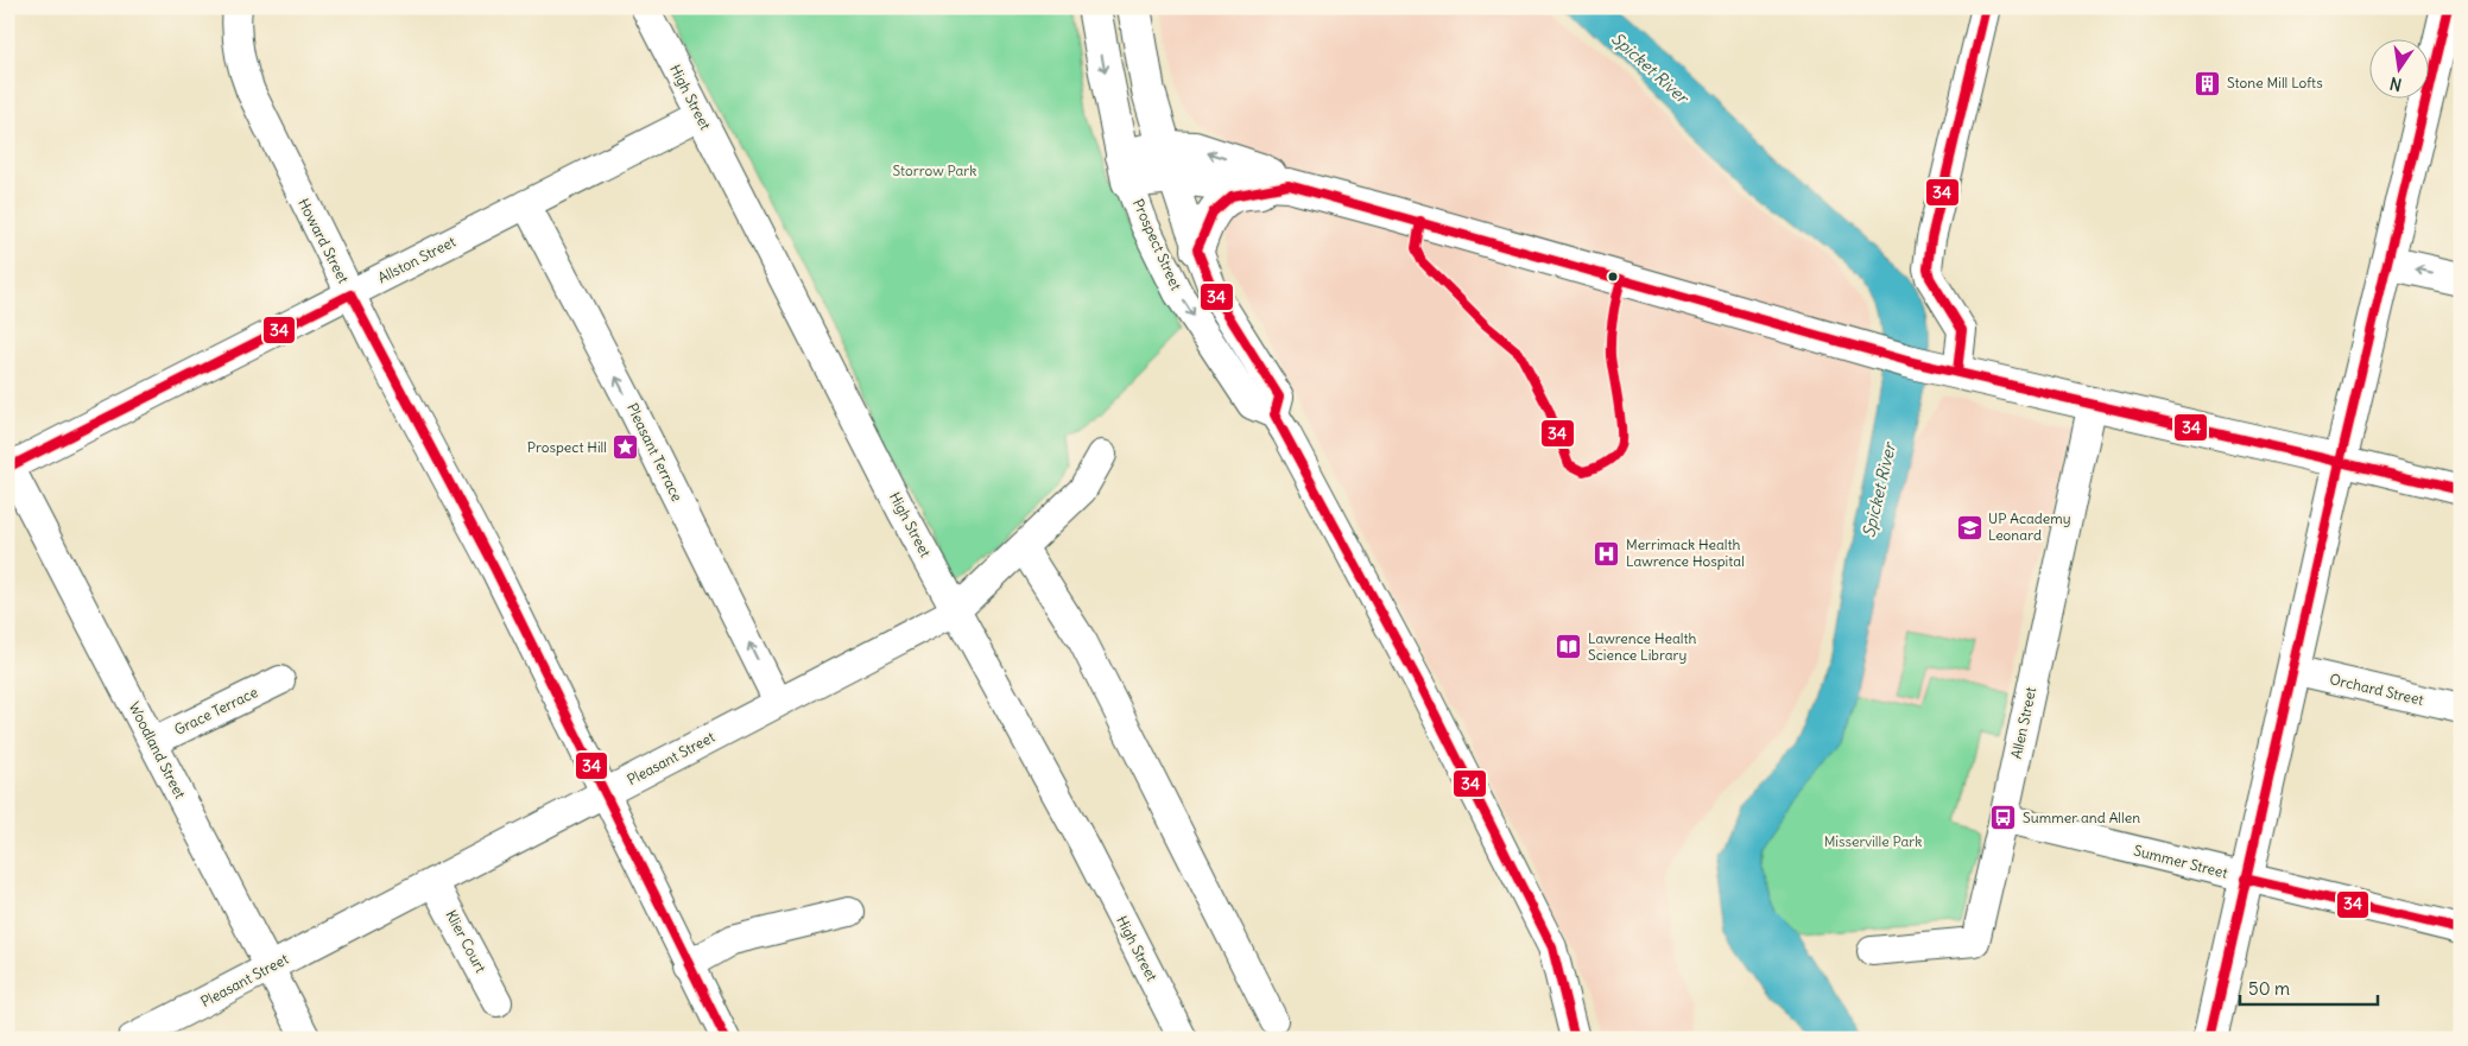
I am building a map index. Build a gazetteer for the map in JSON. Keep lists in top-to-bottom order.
{
  "streets": {
    "main road": ["Prospect Street"],
    "street": [
      "High Street",
      "Howard Street",
      "Allston Street",
      "Pleasant Terrace",
      "Orchard Street",
      "Grace Terrace",
      "Allen Street",
      "Woodland Street",
      "Pleasant Street",
      "Summer Street",
      "Klier Court"
    ]
  },
  "crossings": [
    ["High Street", "Allston Street"],
    ["High Street", "Pleasant Street"],
    ["Howard Street", "Allston Street"],
    ["Howard Street", "Pleasant Street"],
    ["Allston Street", "Pleasant Terrace"],
    ["Allston Street", "Woodland Street"],
    ["Pleasant Terrace", "Pleasant Street"],
    ["Grace Terrace", "Woodland Street"],
    ["Allen Street", "Summer Street"],
    ["Woodland Street", "Pleasant Street"],
    ["Pleasant Street", "Klier Court"]
  ],
  "one_way": ["Pleasant Terrace"],
  "water": ["Spicket River"],
  "parks": ["Storrow Park", "Misserville Park"],
  "places": {
    "building": ["Stone Mill Lofts"],
    "place": ["Prospect Hill"],
    "school or university": ["UP Academy Leonard"],
    "hospital": ["Merrimack Health Lawrence Hospital"],
    "library": ["Lawrence Health Science Library"],
    "bus stop": ["Summer and Allen"]
  },
  "lines": ["transit line 34"],
  "scale_bar": "50 m",
  "north": "bottom"
}
